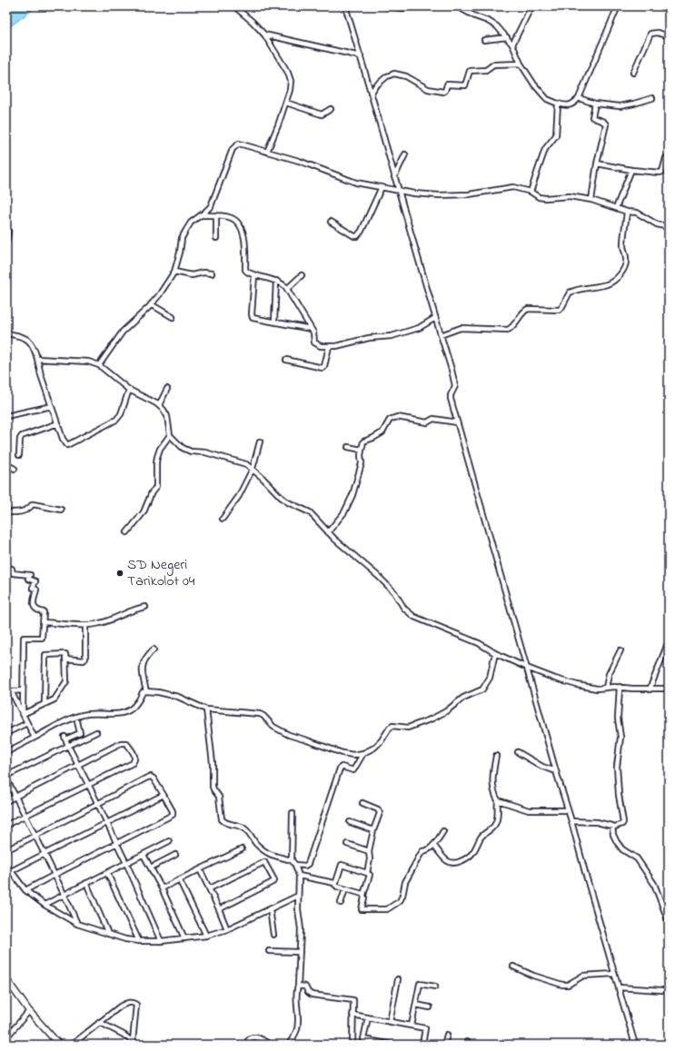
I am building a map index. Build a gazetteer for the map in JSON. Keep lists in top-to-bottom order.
{
  "places": ["SD Negeri Tarikolot 04"]
}
